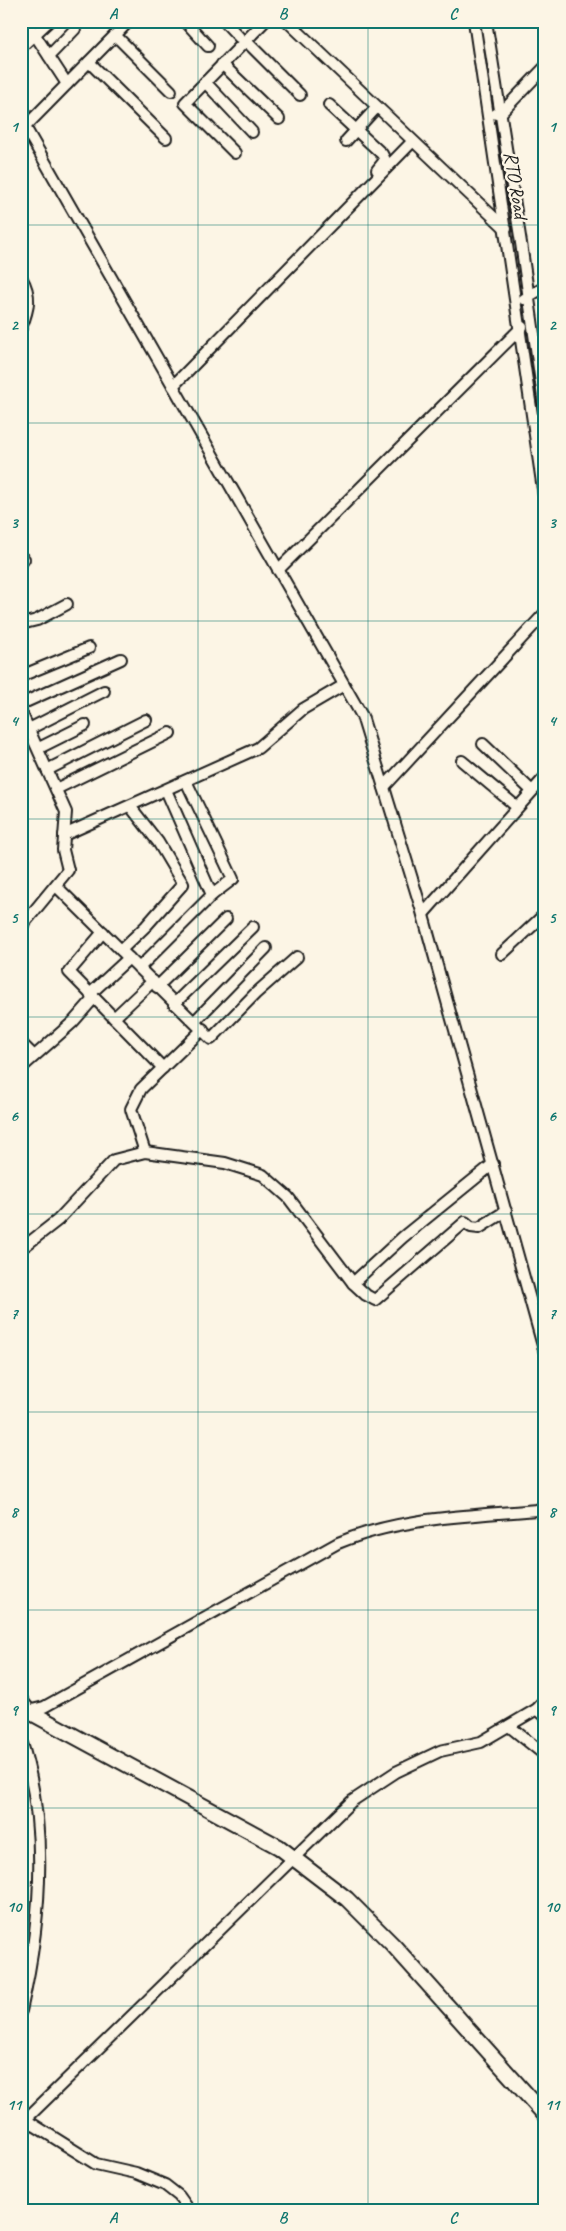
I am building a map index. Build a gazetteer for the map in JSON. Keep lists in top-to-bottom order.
{
  "streets": {
    "street": ["RTO Road"]
  },
  "grid": {
    "columns": ["A", "B", "C"],
    "rows": [
      "1",
      "2",
      "3",
      "4",
      "5",
      "6",
      "7",
      "8",
      "9",
      "10",
      "11"
    ]
  }
}
